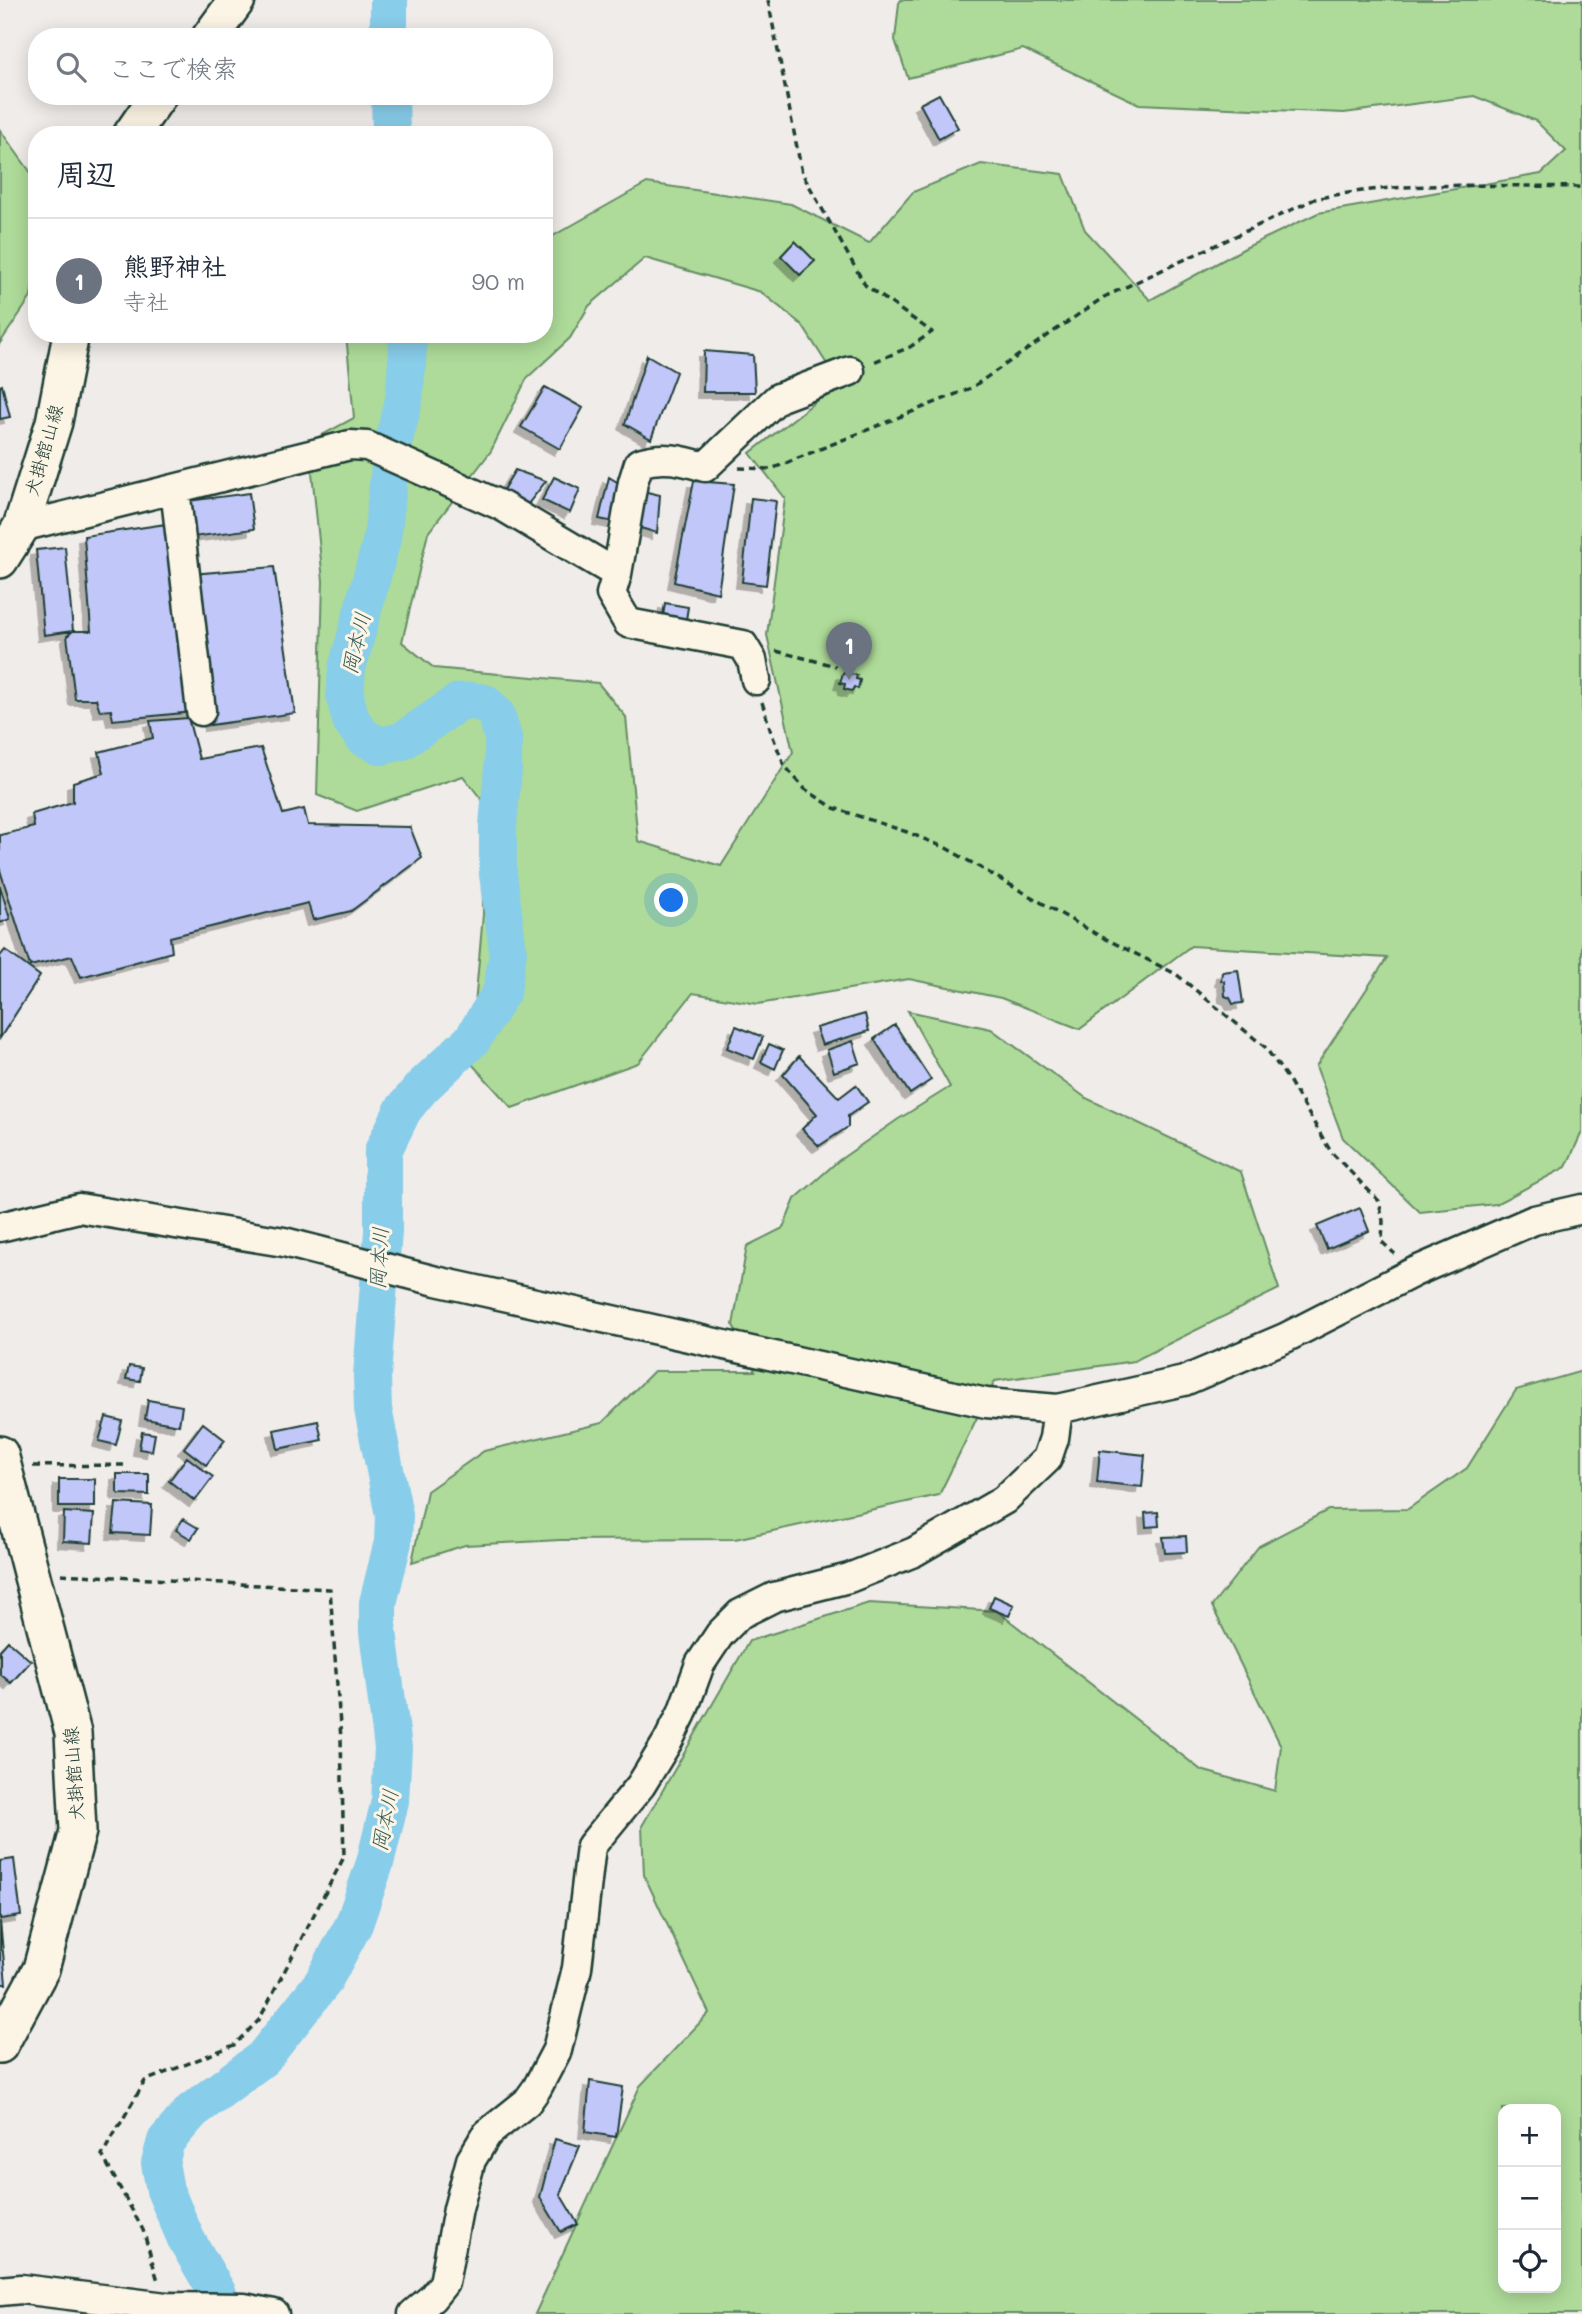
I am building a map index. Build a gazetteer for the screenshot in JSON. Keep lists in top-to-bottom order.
{
  "streets": {
    "main road": ["犬掛館山線"]
  },
  "water": ["岡本川"],
  "page": {
    "search": "ここで検索",
    "heading": "周辺",
    "list": [
      {
        "mark": "1",
        "name": "熊野神社",
        "note": "寺社",
        "value": "90 m"
      }
    ],
    "pins": "1",
    "map_buttons": ["+", "−"]
  }
}
